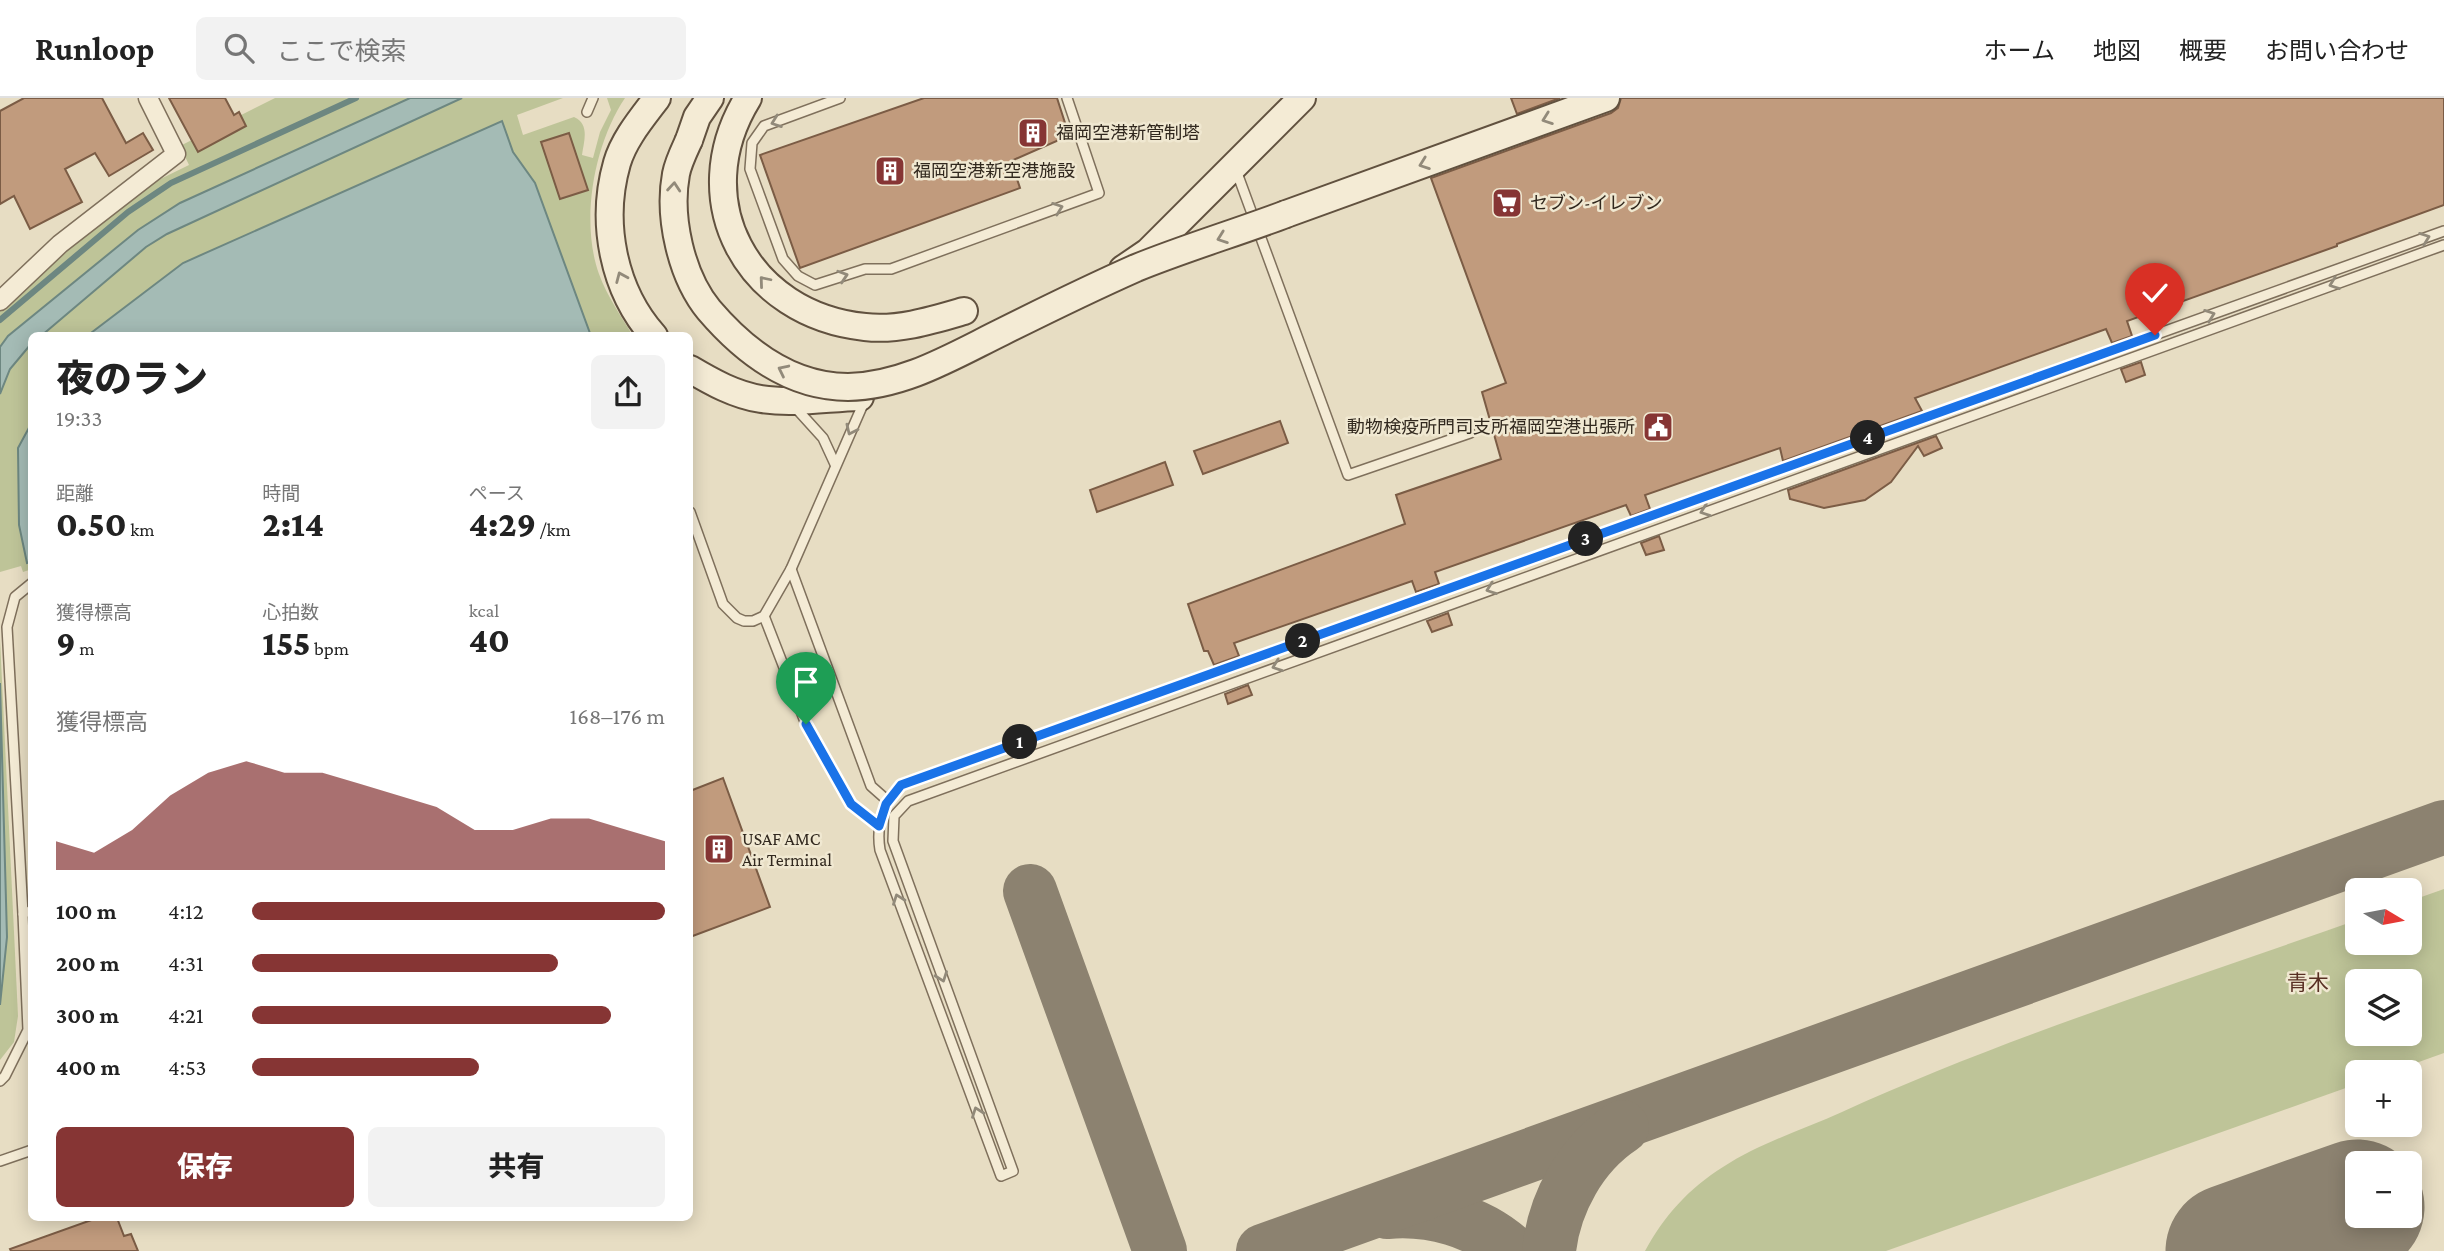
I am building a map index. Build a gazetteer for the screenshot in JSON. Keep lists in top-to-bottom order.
{
  "districts": ["青木"],
  "places": {
    "building": ["福岡空港新管制塔", "福岡空港新空港施設", "USAF AMC Air Terminal"],
    "supermarket": ["セブン-イレブン"],
    "public building": ["動物検疫所門司支所福岡空港出張所"]
  },
  "north": "right",
  "page": {
    "header": "Runloop",
    "search": "ここで検索",
    "nav": [
      "ホーム",
      "地図",
      "概要",
      "お問い合わせ"
    ],
    "heading": ["夜のラン", "19:33"],
    "pins": [
      "4",
      "3",
      "2",
      "1"
    ],
    "stats": [
      ["距離", "0.50 km"],
      ["時間", "2:14"],
      ["ペース", "4:29 /km"],
      ["獲得標高", "9 m"],
      ["心拍数", "155 bpm"],
      ["kcal", "40"]
    ],
    "chart": ["獲得標高", "168–176 m"],
    "map_buttons": ["+", "−"],
    "list": [
      {
        "name": "100 m",
        "note": "4:12"
      },
      {
        "name": "200 m",
        "note": "4:31"
      },
      {
        "name": "300 m",
        "note": "4:21"
      },
      {
        "name": "400 m",
        "note": "4:53"
      }
    ],
    "buttons": ["保存", "共有"]
  }
}
